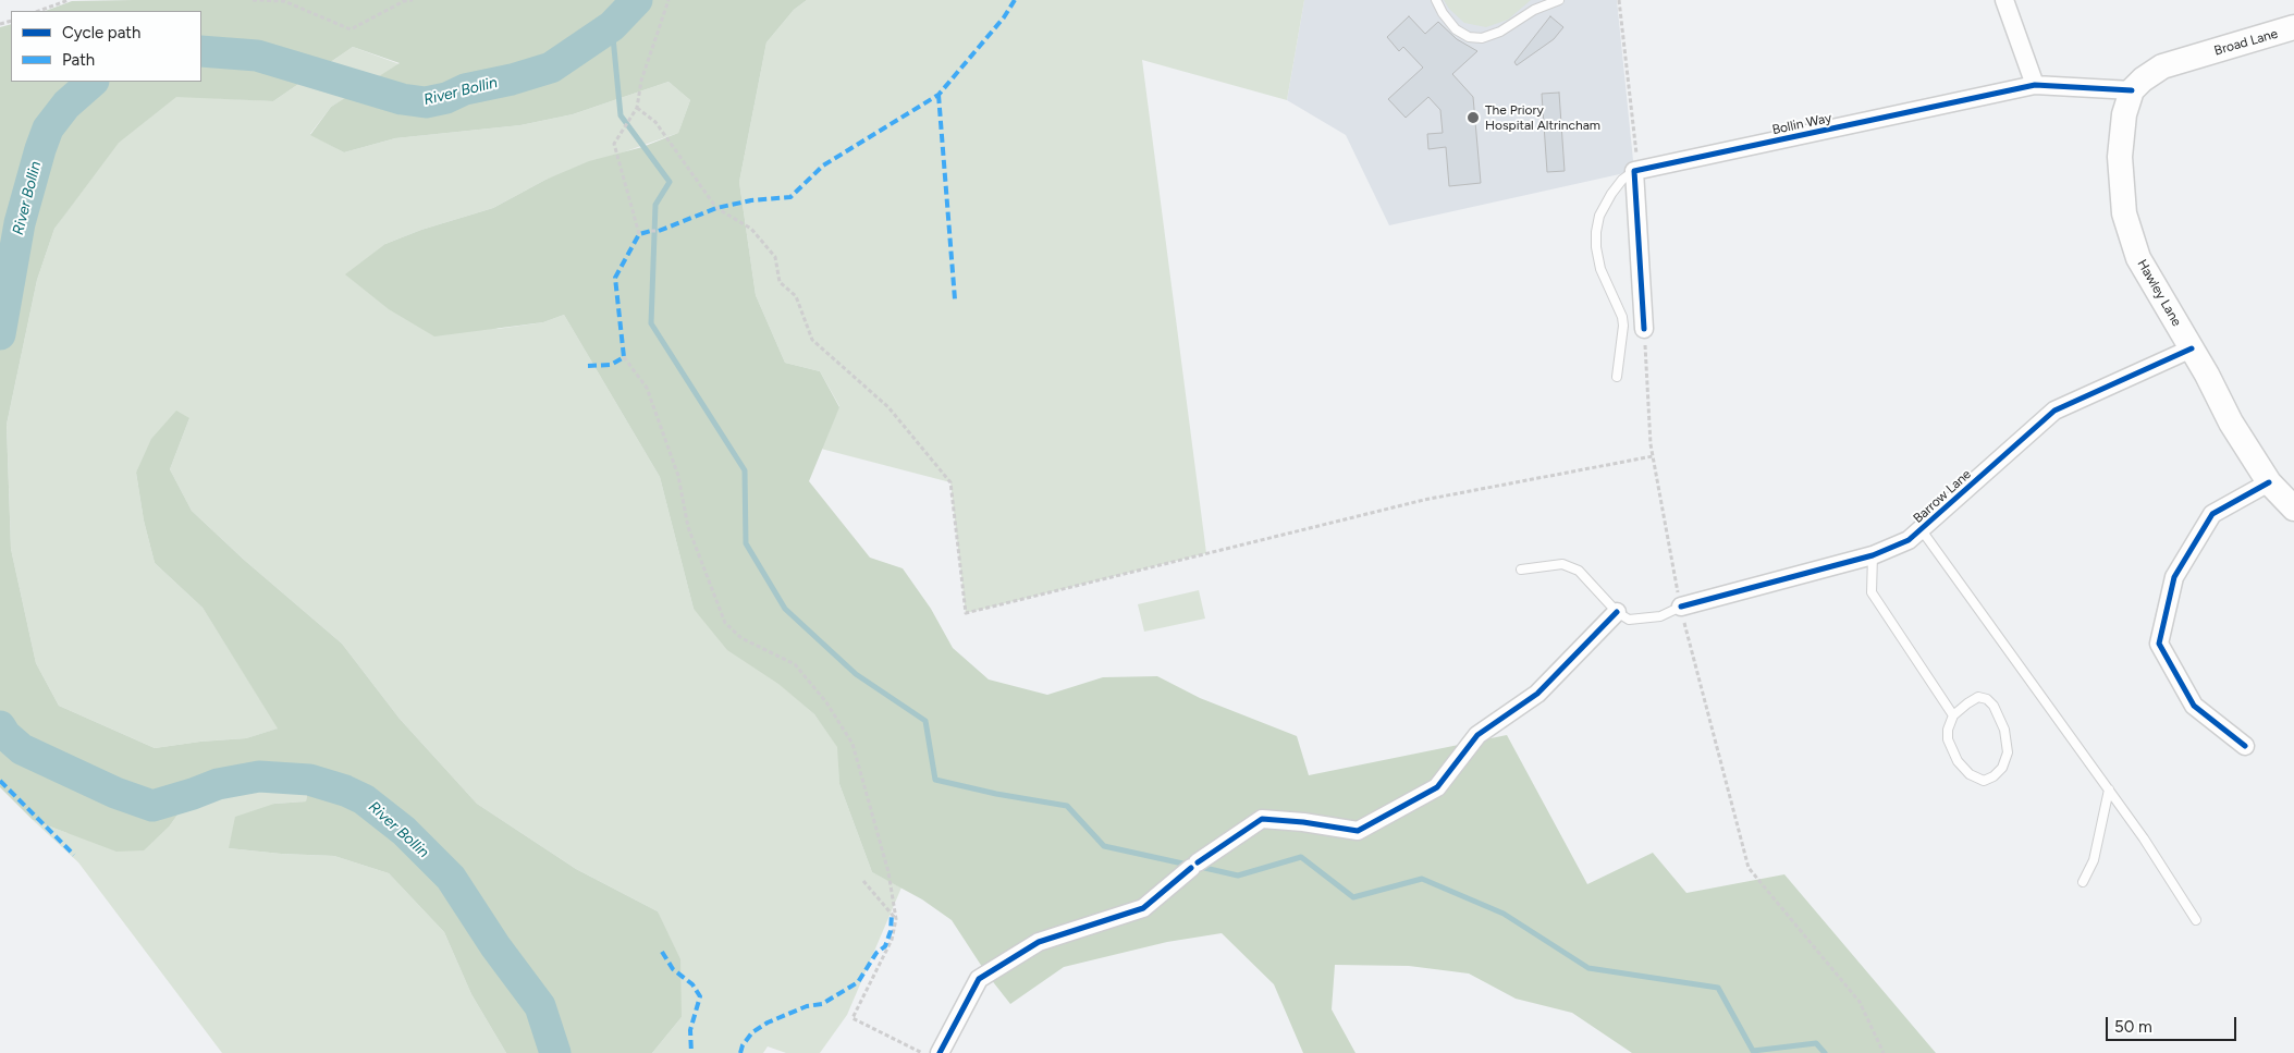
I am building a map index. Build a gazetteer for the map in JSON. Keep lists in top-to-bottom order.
{
  "streets": {
    "street": [
      "Broad Lane",
      "Bollin Way",
      "Hawley Lane",
      "Barrow Lane"
    ]
  },
  "crossings": [
    ["Broad Lane", "Bollin Way"],
    ["Broad Lane", "Hawley Lane"],
    ["Bollin Way", "Hawley Lane"],
    ["Hawley Lane", "Barrow Lane"]
  ],
  "water": ["River Bollin"],
  "places": ["The Priory Hospital Altrincham"],
  "legend": ["Cycle path", "Path"],
  "scale_bar": "50 m"
}
